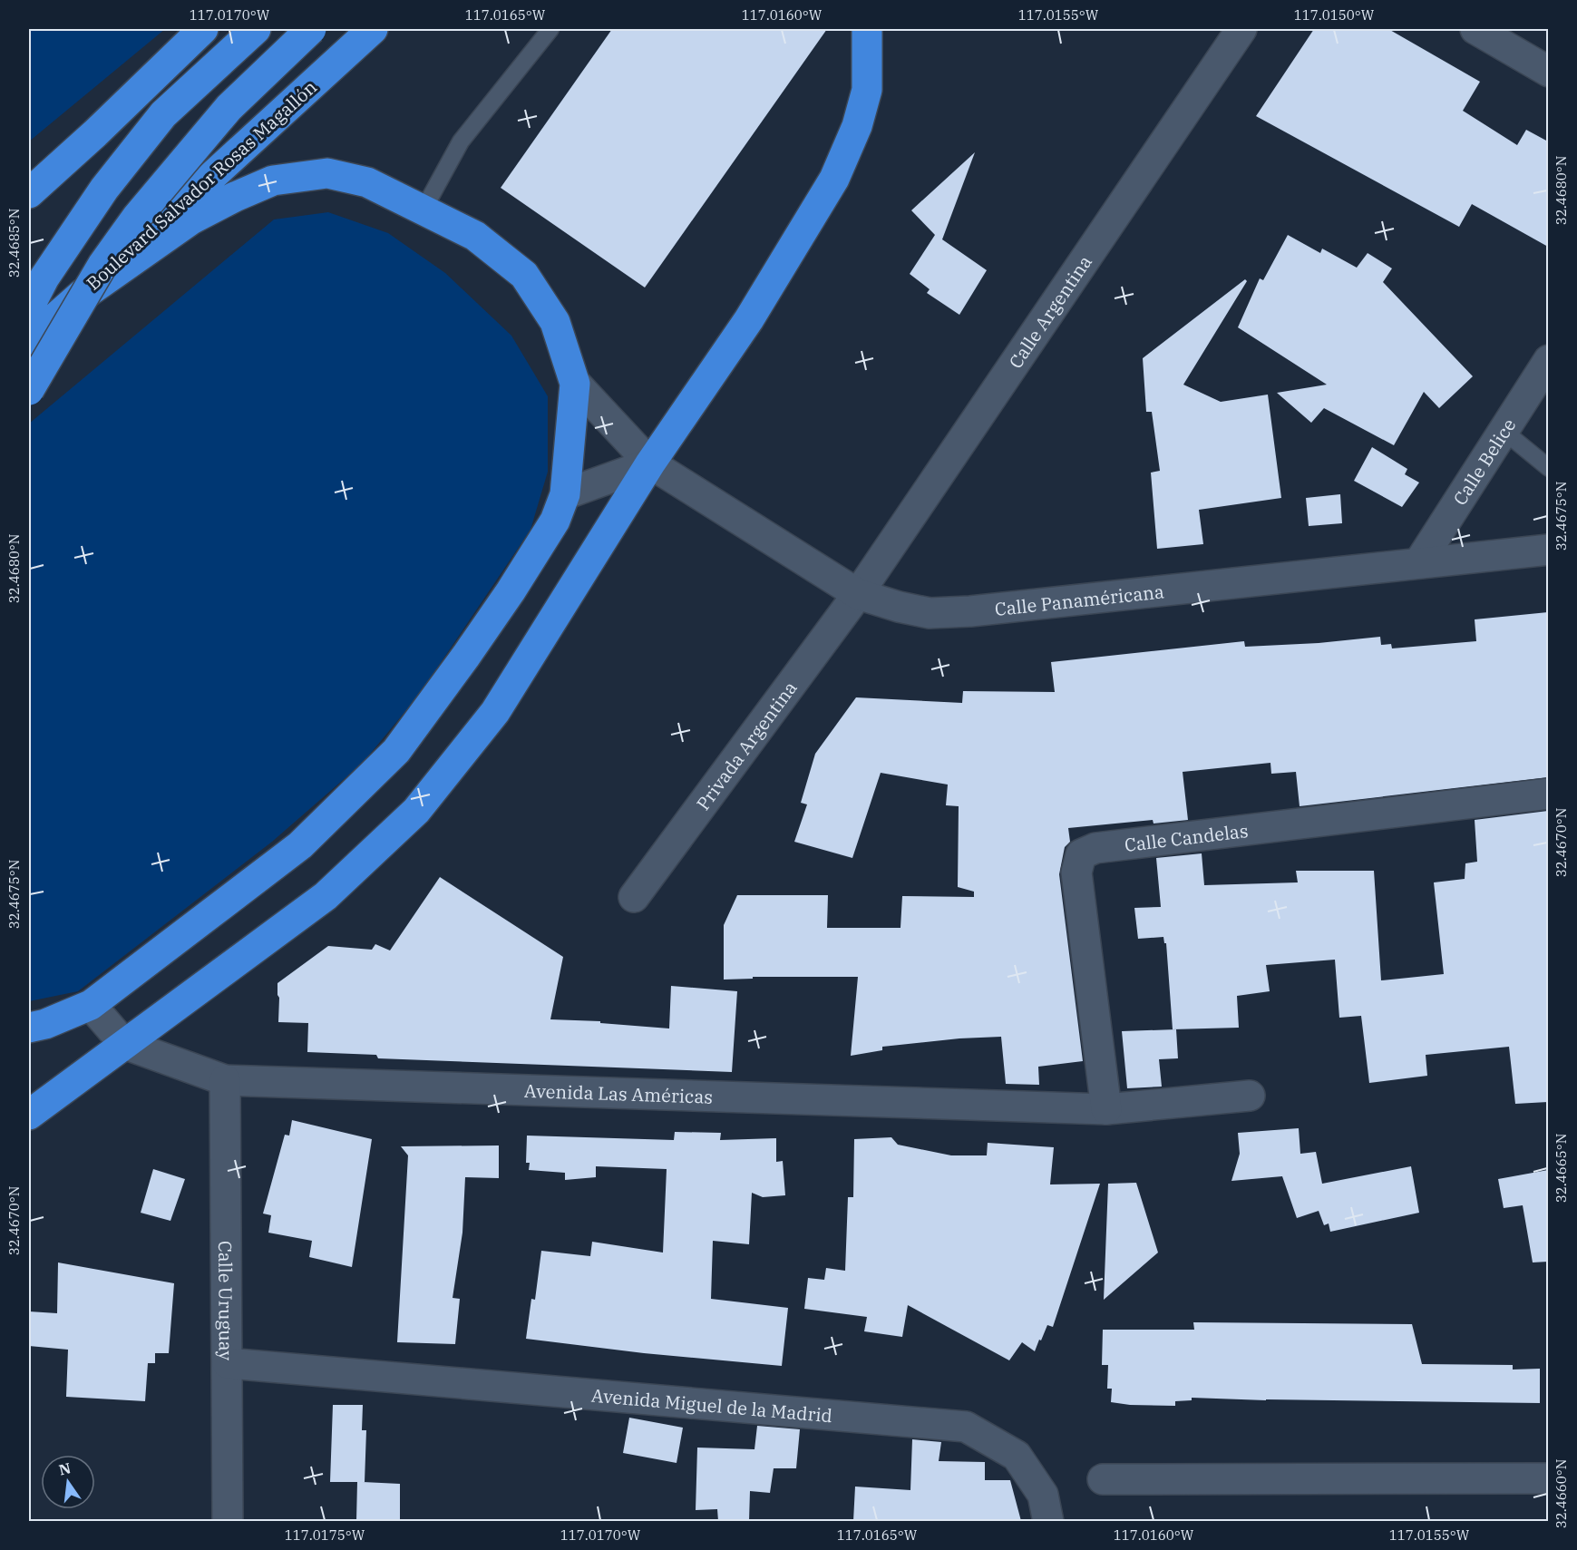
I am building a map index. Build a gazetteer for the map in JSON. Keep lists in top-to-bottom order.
{
  "streets": {
    "highway": ["Boulevard Salvador Rosas Magallón"],
    "street": [
      "Calle Argentina",
      "Calle Belice",
      "Calle Panaméricana",
      "Privada Argentina",
      "Calle Candelas",
      "Avenida Las Américas",
      "Calle Uruguay",
      "Avenida Miguel de la Madrid"
    ]
  },
  "crossings": [
    ["Calle Argentina", "Calle Panaméricana"],
    ["Calle Argentina", "Privada Argentina"],
    ["Calle Belice", "Calle Panaméricana"],
    ["Calle Panaméricana", "Privada Argentina"],
    ["Calle Candelas", "Avenida Las Américas"],
    ["Avenida Las Américas", "Calle Uruguay"],
    ["Calle Uruguay", "Avenida Miguel de la Madrid"]
  ],
  "north": "top",
  "coordinates": [
    "117.0170°W",
    "117.0165°W",
    "117.0160°W",
    "117.0155°W",
    "117.0150°W",
    "32.4680°N",
    "32.4685°N",
    "32.4675°N",
    "32.4670°N",
    "32.4665°N",
    "32.4660°N",
    "117.0175°W"
  ]
}
